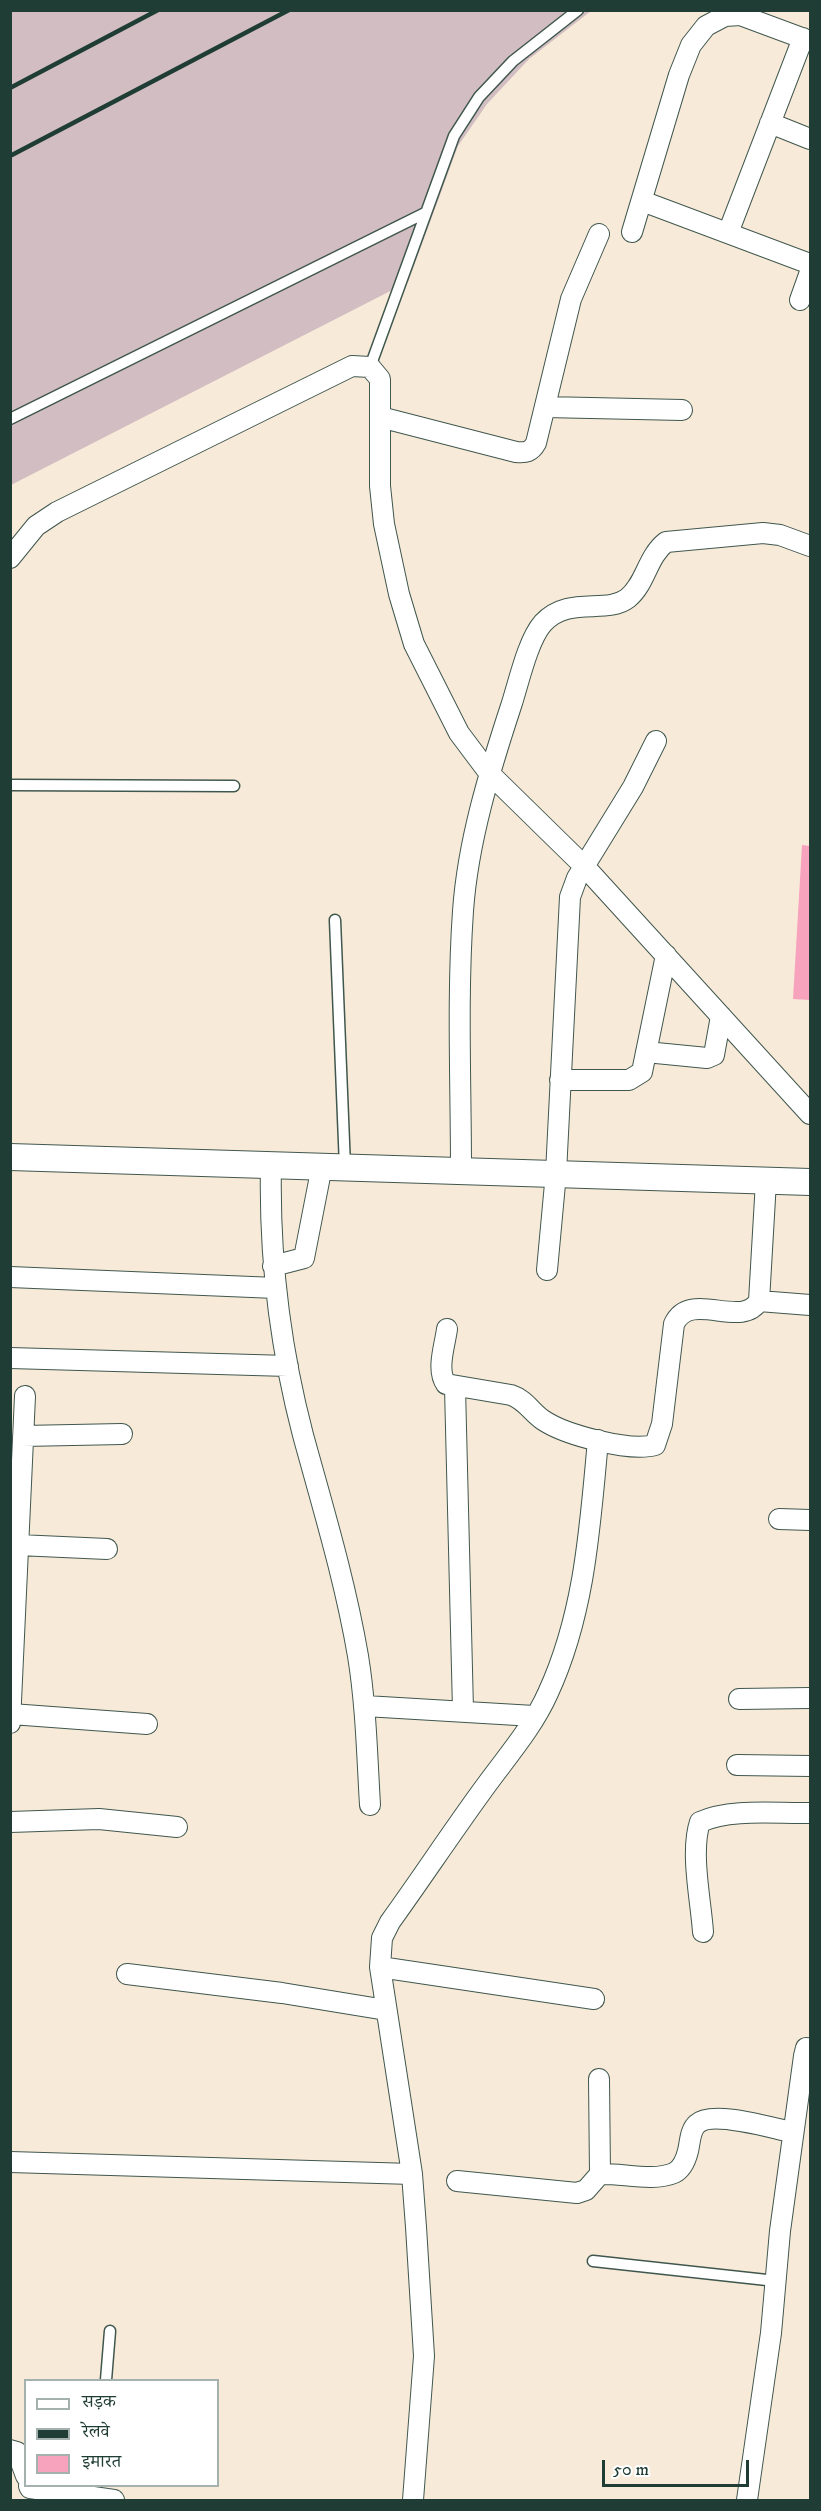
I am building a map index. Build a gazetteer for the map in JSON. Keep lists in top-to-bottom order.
{
  "legend": ["सड़क", "रेलवे", "इमारत"],
  "scale_bar": "50 m"
}
